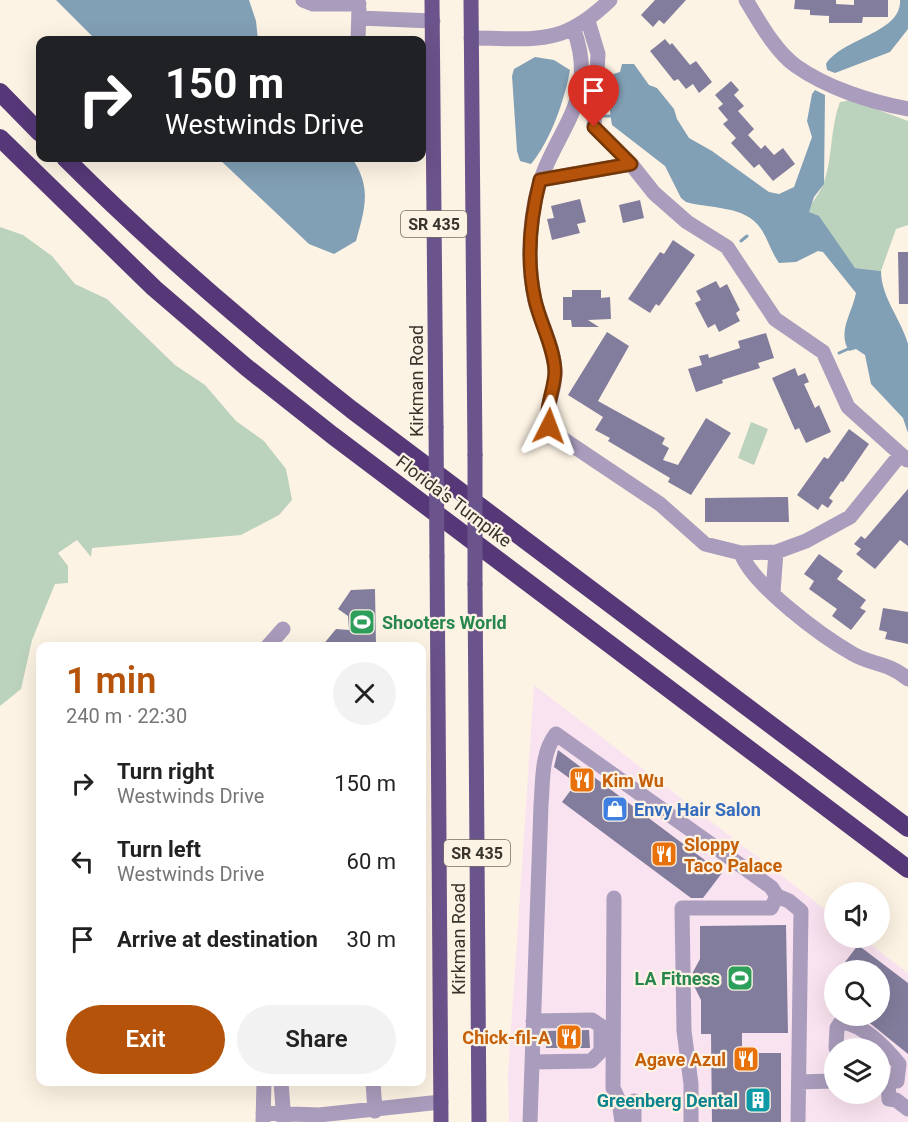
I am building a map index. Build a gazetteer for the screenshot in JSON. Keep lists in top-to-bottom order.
{
  "streets": {
    "highway": ["Florida's Turnpike"],
    "main road": ["SR 435", "Kirkman Road"]
  },
  "places": {
    "sports": ["Shooters World", "LA Fitness"],
    "restaurant": [
      "Kim Wu",
      "Sloppy Taco Palace",
      "Chick-fil-A",
      "Agave Azul"
    ],
    "shop": ["Envy Hair Salon"],
    "building": ["Greenberg Dental"]
  },
  "page": {
    "turn": ["150 m", "Westwinds Drive"],
    "heading": ["1 min", "240 m · 22:30"],
    "list": [
      {
        "name": "Turn right",
        "note": "Westwinds Drive",
        "value": "150 m"
      },
      {
        "name": "Turn left",
        "note": "Westwinds Drive",
        "value": "60 m"
      },
      {
        "name": "Arrive at destination",
        "value": "30 m"
      }
    ],
    "buttons": ["Exit", "Share"]
  }
}
